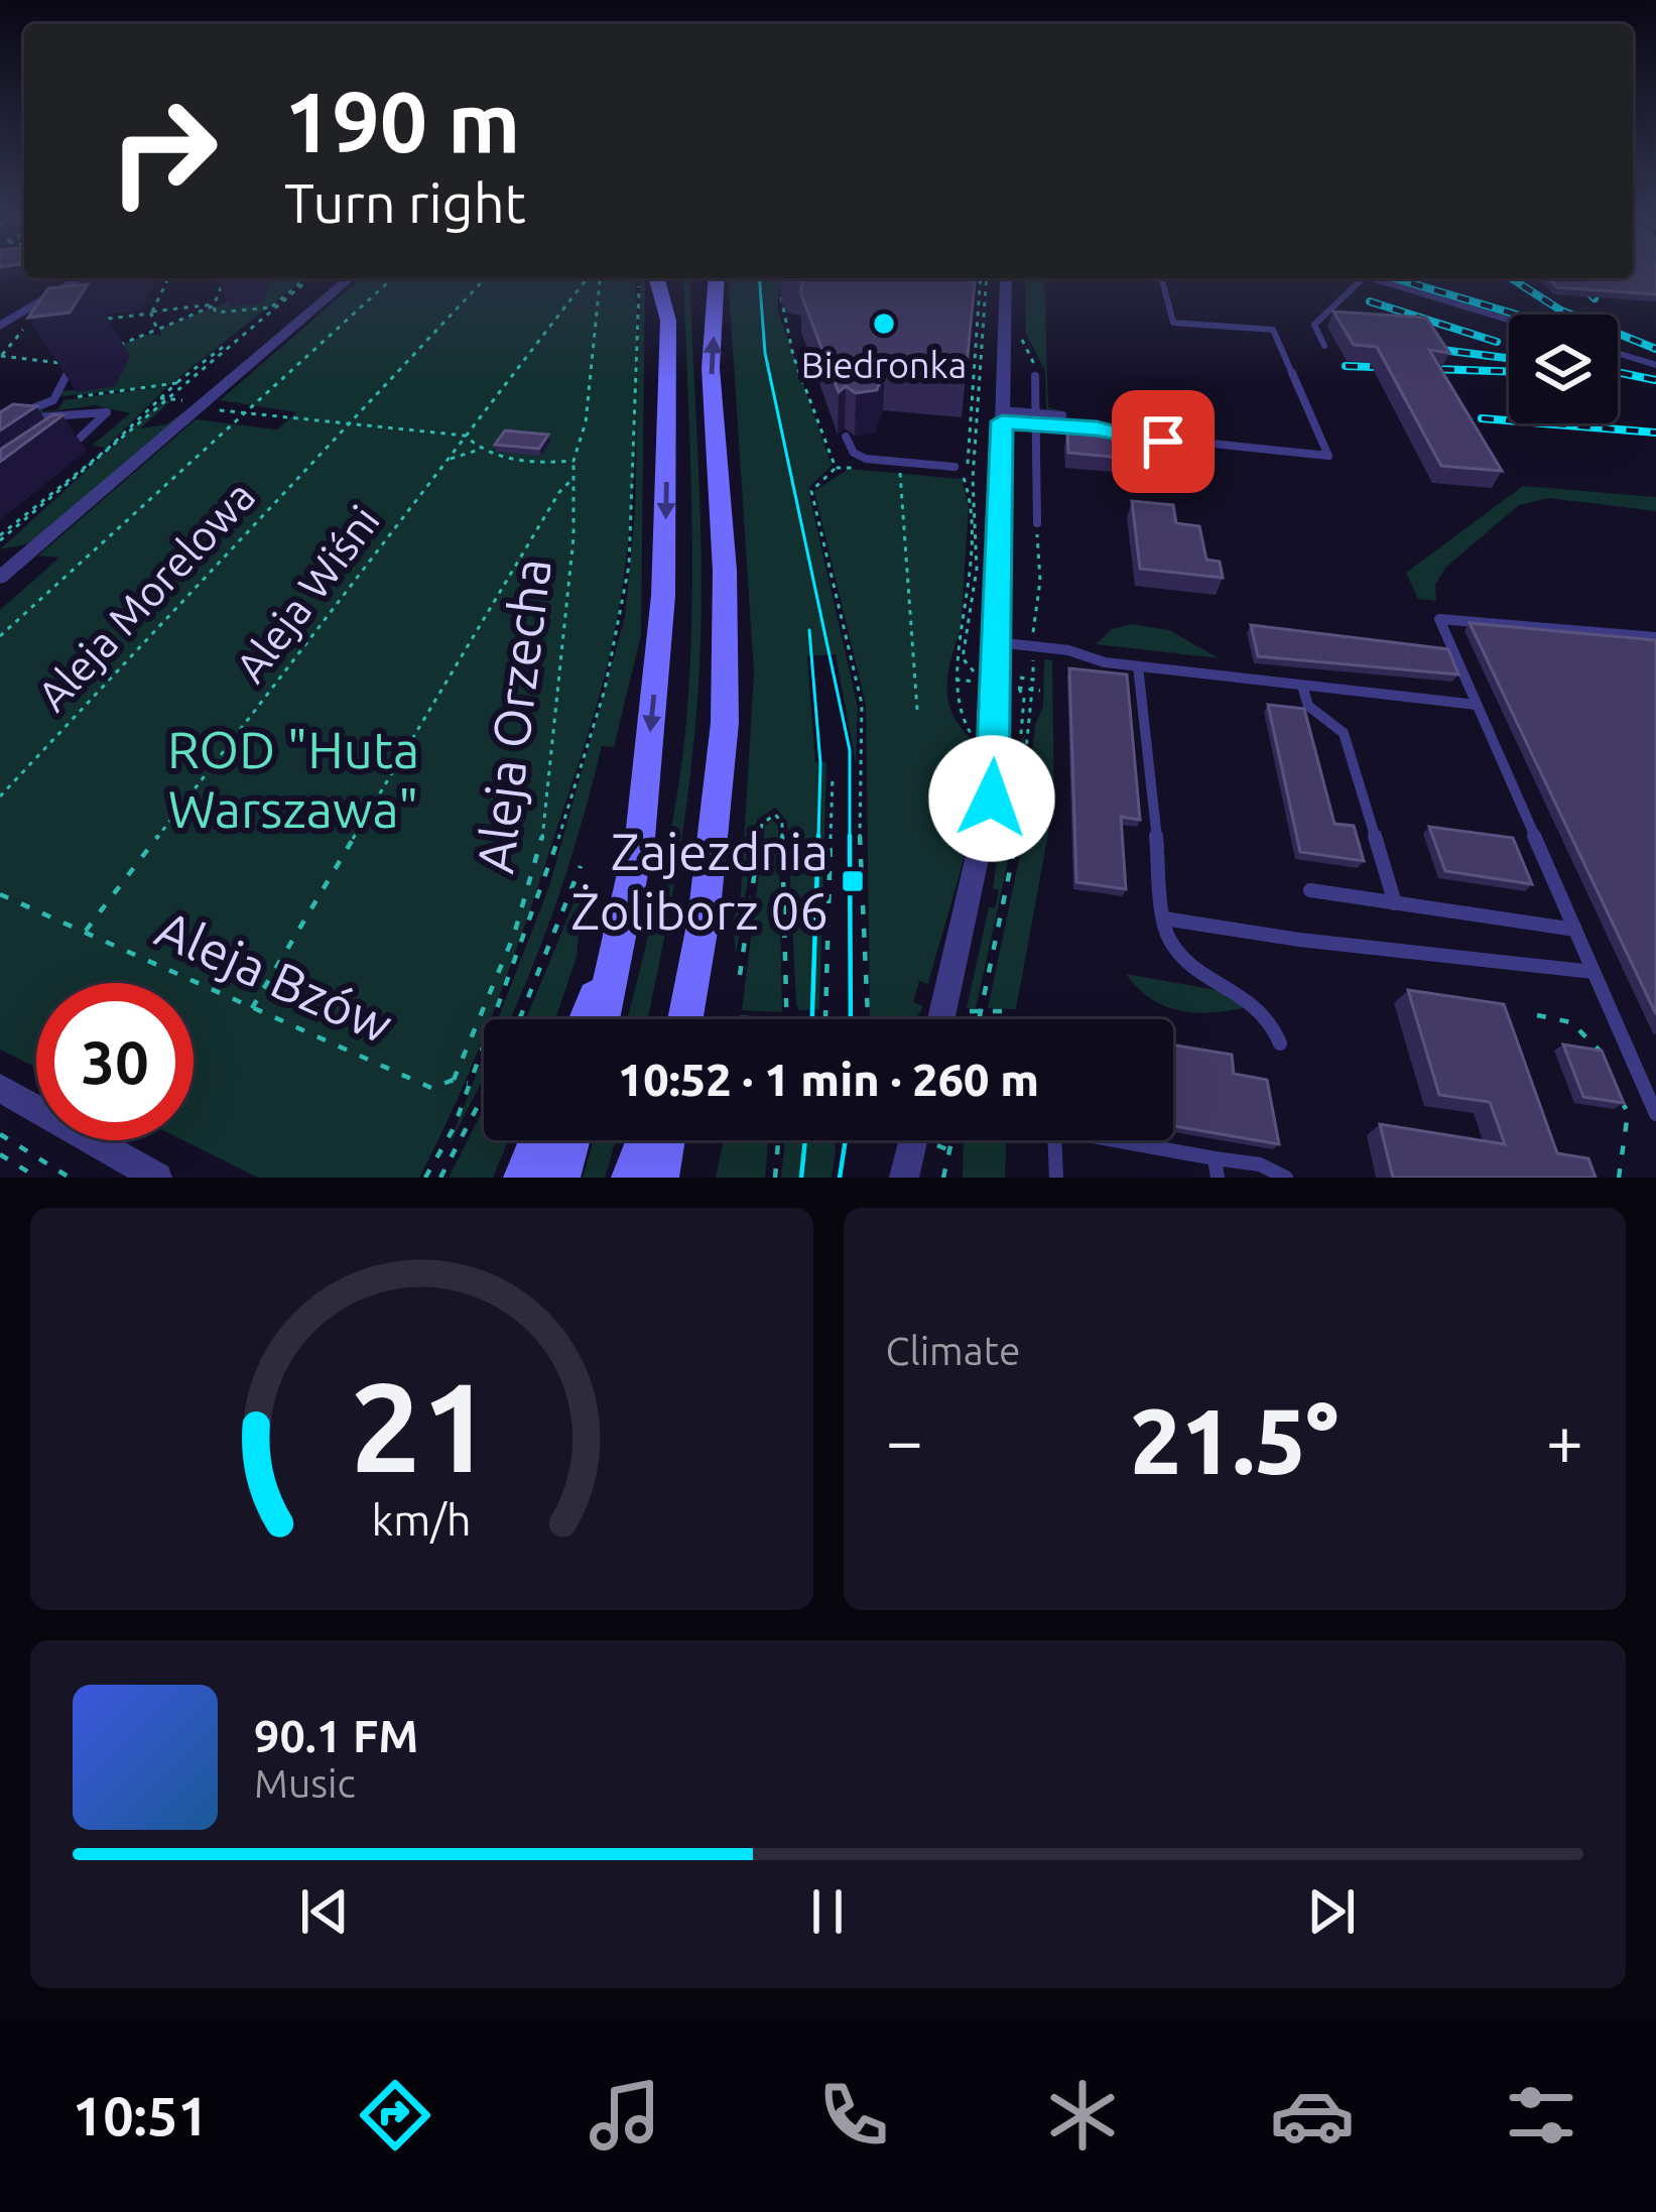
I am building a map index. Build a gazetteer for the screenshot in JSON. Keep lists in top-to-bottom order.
{
  "streets": {
    "path": [
      "Aleja Wiśni",
      "Aleja Morelowa",
      "Aleja Orzecha",
      "Aleja Bzów"
    ]
  },
  "crossings": [
    ["Aleja Wiśni", "Aleja Bzów"],
    ["Aleja Orzecha", "Aleja Bzów"]
  ],
  "parks": ["ROD \"Huta Warszawa\""],
  "places": {
    "other": ["Biedronka"],
    "transit": ["Zajezdnia Żoliborz 06"]
  },
  "page": {
    "turn": ["190 m", "Turn right"],
    "limit": "30",
    "trip": "10:52 · 1 min · 260 m",
    "tile": "Climate",
    "heat": ["−", "21.5°", "+"],
    "song": ["90.1 FM", "Music"],
    "tabs": "10:51",
    "gauge": ["21", "km/h"]
  }
}
